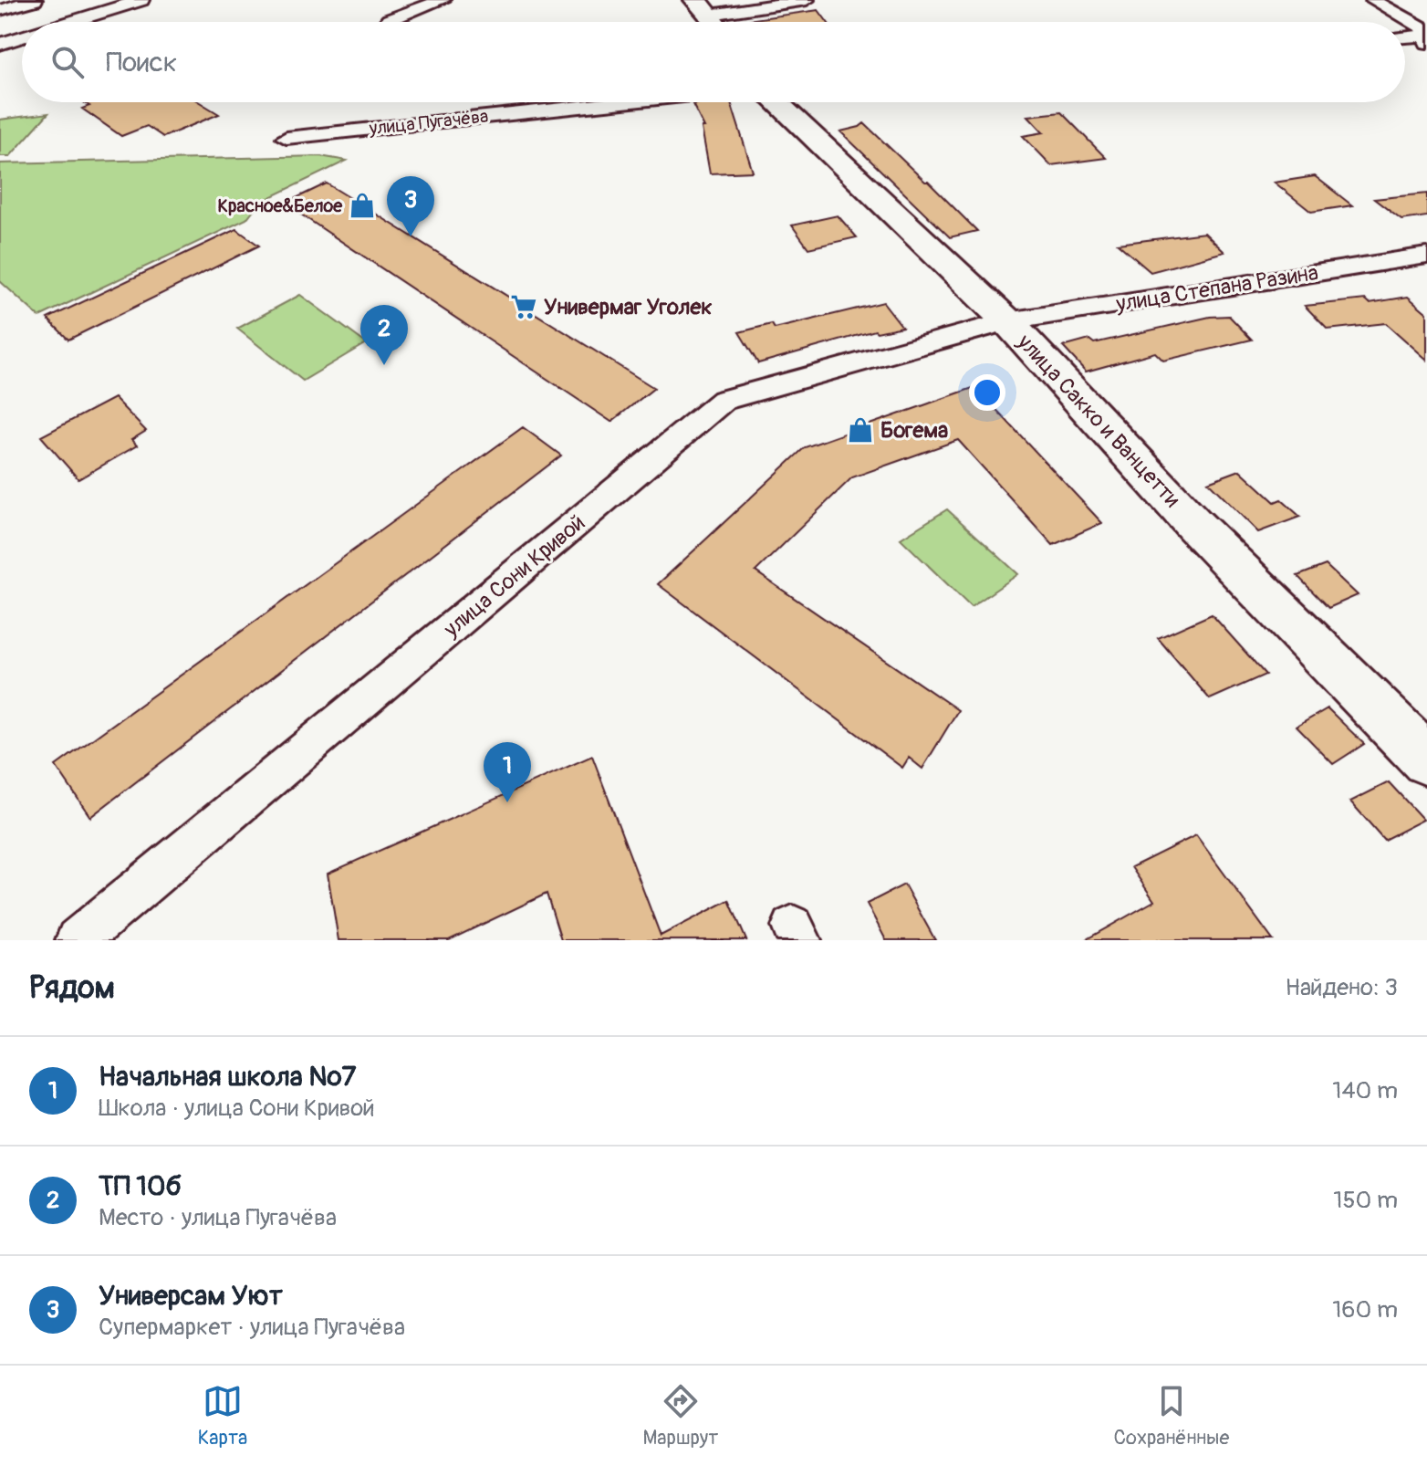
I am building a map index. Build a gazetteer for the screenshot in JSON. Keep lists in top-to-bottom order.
{
  "streets": {
    "street": [
      "улица Пугачёва",
      "улица Степана Разина",
      "улица Сакко и Ванцетти",
      "улица Сони Кривой"
    ]
  },
  "crossings": [
    ["улица Степана Разина", "улица Сакко и Ванцетти"],
    ["улица Степана Разина", "улица Сони Кривой"],
    ["улица Сакко и Ванцетти", "улица Сони Кривой"]
  ],
  "places": {
    "shop": ["Красное&Белое", "Богема"],
    "supermarket": ["Универмаг Уголек"]
  },
  "page": {
    "search": "Поиск",
    "pins": ["3", "2", "1"],
    "heading": ["Рядом", "Найдено: 3"],
    "list": [
      {
        "mark": "1",
        "name": "Начальная школа №7",
        "note": "Школа · улица Сони Кривой",
        "value": "140 m"
      },
      {
        "mark": "2",
        "name": "ТП 10б",
        "note": "Место · улица Пугачёва",
        "value": "150 m"
      },
      {
        "mark": "3",
        "name": "Универсам Уют",
        "note": "Супермаркет · улица Пугачёва",
        "value": "160 m"
      }
    ],
    "nav": ["Карта", "Маршрут", "Сохранённые"]
  }
}
